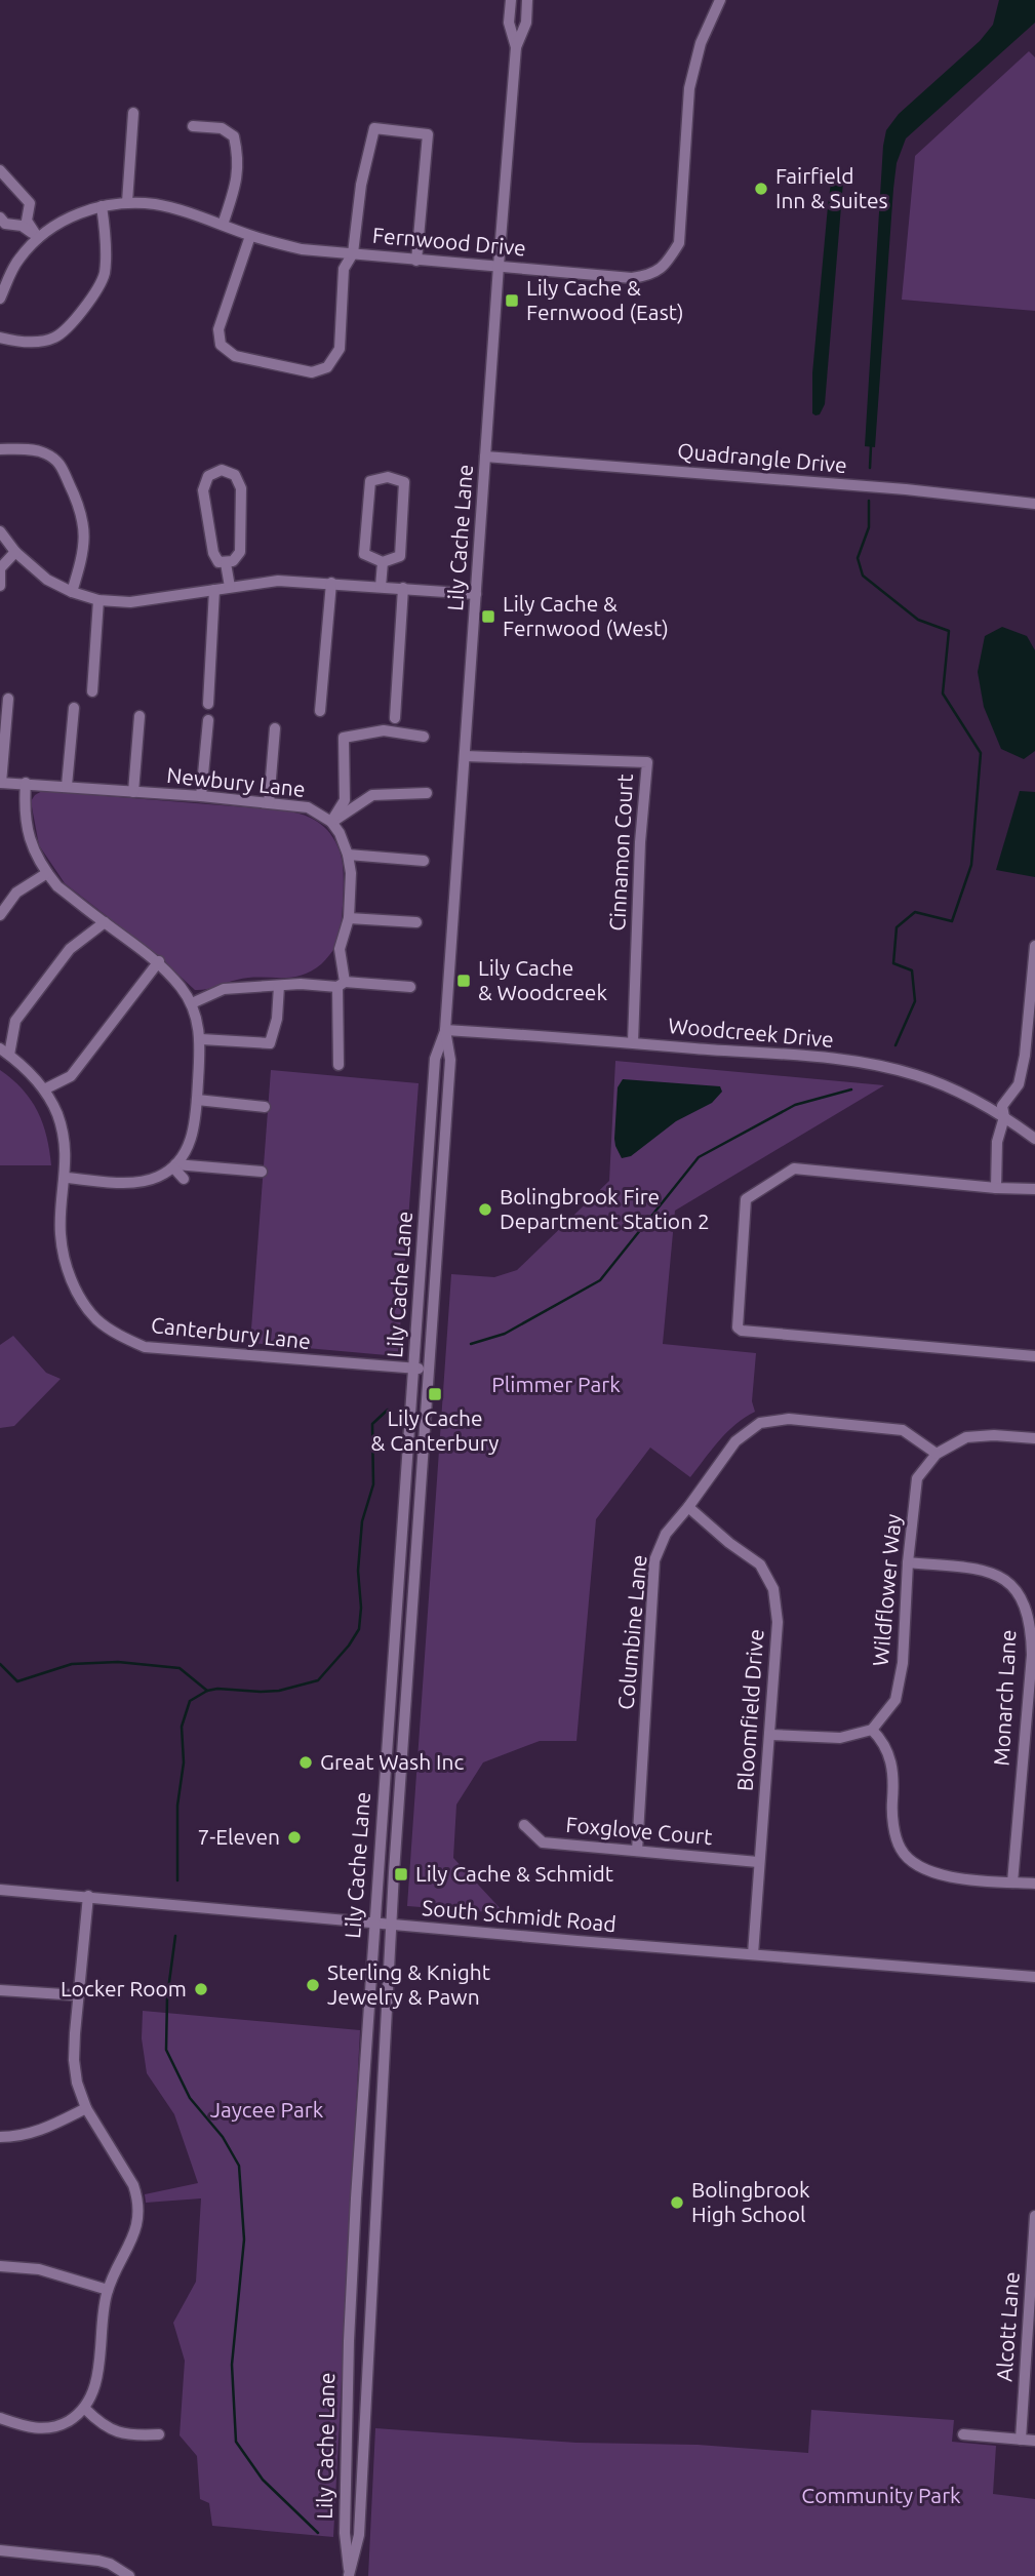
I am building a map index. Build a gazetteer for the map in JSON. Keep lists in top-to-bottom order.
{
  "streets": {
    "street": [
      "Fernwood Drive",
      "Quadrangle Drive",
      "Lily Cache Lane",
      "Newbury Lane",
      "Cinnamon Court",
      "Woodcreek Drive",
      "Canterbury Lane",
      "Wildflower Way",
      "Columbine Lane",
      "Monarch Lane",
      "Bloomfield Drive",
      "Foxglove Court",
      "South Schmidt Road",
      "Alcott Lane"
    ]
  },
  "crossings": [
    ["Fernwood Drive", "Lily Cache Lane"],
    ["Quadrangle Drive", "Lily Cache Lane"],
    ["Lily Cache Lane", "Cinnamon Court"],
    ["Lily Cache Lane", "Woodcreek Drive"],
    ["Lily Cache Lane", "Canterbury Lane"],
    ["Lily Cache Lane", "South Schmidt Road"],
    ["Cinnamon Court", "Woodcreek Drive"],
    ["Wildflower Way", "Columbine Lane"],
    ["Wildflower Way", "Monarch Lane"],
    ["Columbine Lane", "Bloomfield Drive"],
    ["Columbine Lane", "Foxglove Court"],
    ["Bloomfield Drive", "Foxglove Court"],
    ["Bloomfield Drive", "South Schmidt Road"]
  ],
  "parks": ["Plimmer Park", "Jaycee Park", "Community Park"],
  "places": {
    "other": [
      "Fairfield Inn & Suites",
      "Bolingbrook Fire Department Station 2",
      "Great Wash Inc",
      "7-Eleven",
      "Sterling & Knight Jewelry & Pawn",
      "Locker Room",
      "Bolingbrook High School"
    ],
    "transit": [
      "Lily Cache & Fernwood (East)",
      "Lily Cache & Fernwood (West)",
      "Lily Cache & Woodcreek",
      "Lily Cache & Canterbury",
      "Lily Cache & Schmidt"
    ]
  }
}
